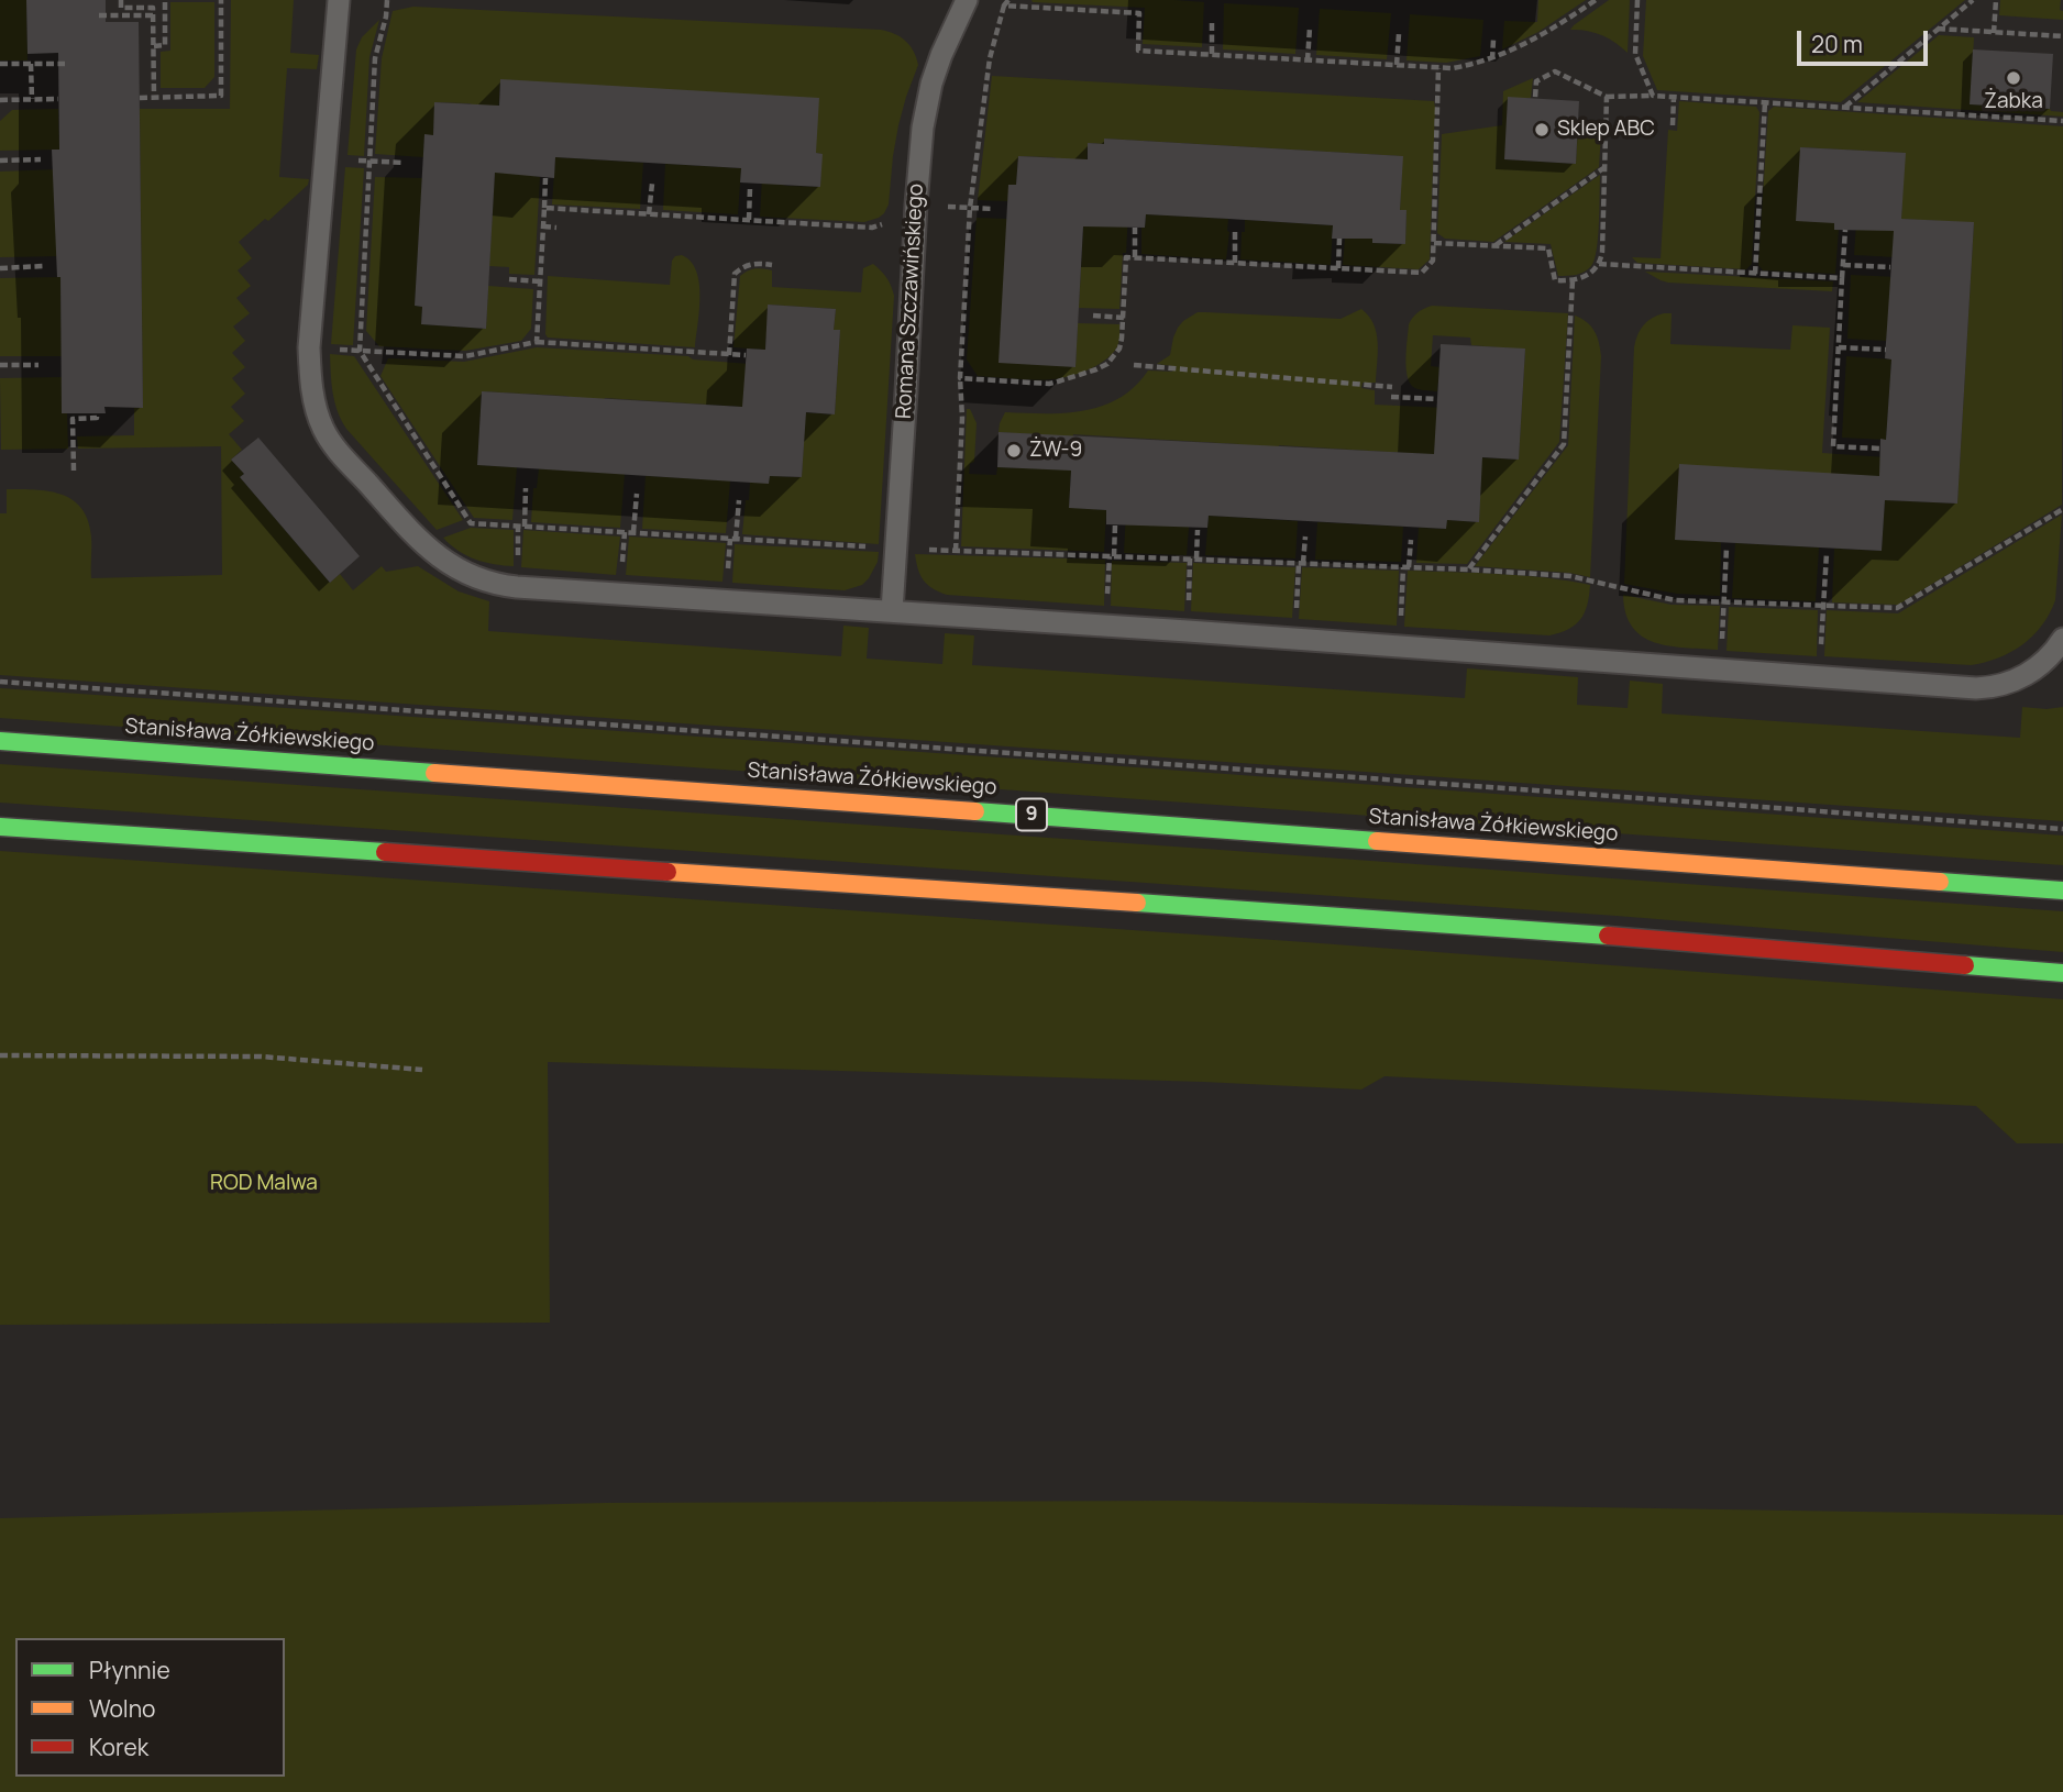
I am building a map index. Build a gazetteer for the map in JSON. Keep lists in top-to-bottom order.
{
  "streets": {
    "main road": ["Stanisława Żółkiewskiego", "9"],
    "lane": ["Romana Szczawińskiego"]
  },
  "parks": ["ROD Malwa"],
  "places": ["Żabka", "Sklep ABC", "ŻW-9"],
  "legend": ["Płynnie", "Wolno", "Korek"],
  "scale_bar": "20 m"
}
